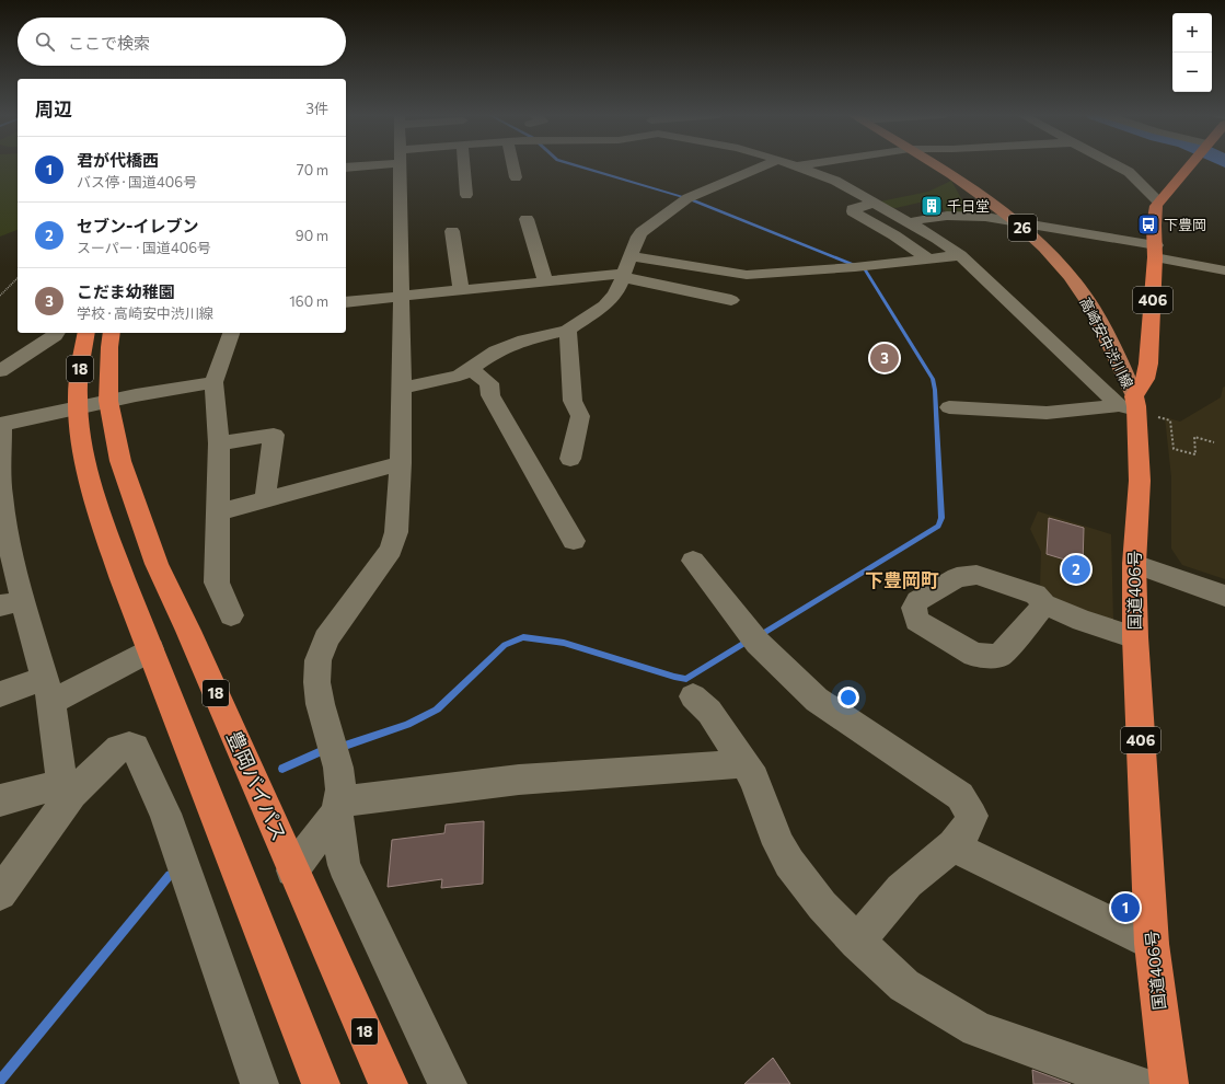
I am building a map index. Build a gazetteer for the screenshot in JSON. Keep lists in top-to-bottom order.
{
  "streets": {
    "highway": [
      "406",
      "18",
      "国道406号",
      "豊岡バイパス"
    ],
    "main road": ["26", "高崎安中渋川線"]
  },
  "crossings": [
    ["406", "高崎安中渋川線"],
    ["406", "国道406号"],
    ["高崎安中渋川線", "国道406号"]
  ],
  "districts": ["下豊岡町"],
  "places": {
    "building": ["千日堂"],
    "bus stop": ["下豊岡"]
  },
  "page": {
    "map_buttons": ["+", "−"],
    "search": "ここで検索",
    "heading": ["周辺", "3件"],
    "list": [
      {
        "mark": "1",
        "name": "君が代橋西",
        "note": "バス停 · 国道406号",
        "value": "70 m"
      },
      {
        "mark": "2",
        "name": "セブン-イレブン",
        "note": "スーパー · 国道406号",
        "value": "90 m"
      },
      {
        "mark": "3",
        "name": "こだま幼稚園",
        "note": "学校 · 高崎安中渋川線",
        "value": "160 m"
      }
    ],
    "pins": ["3", "2", "1"]
  }
}
